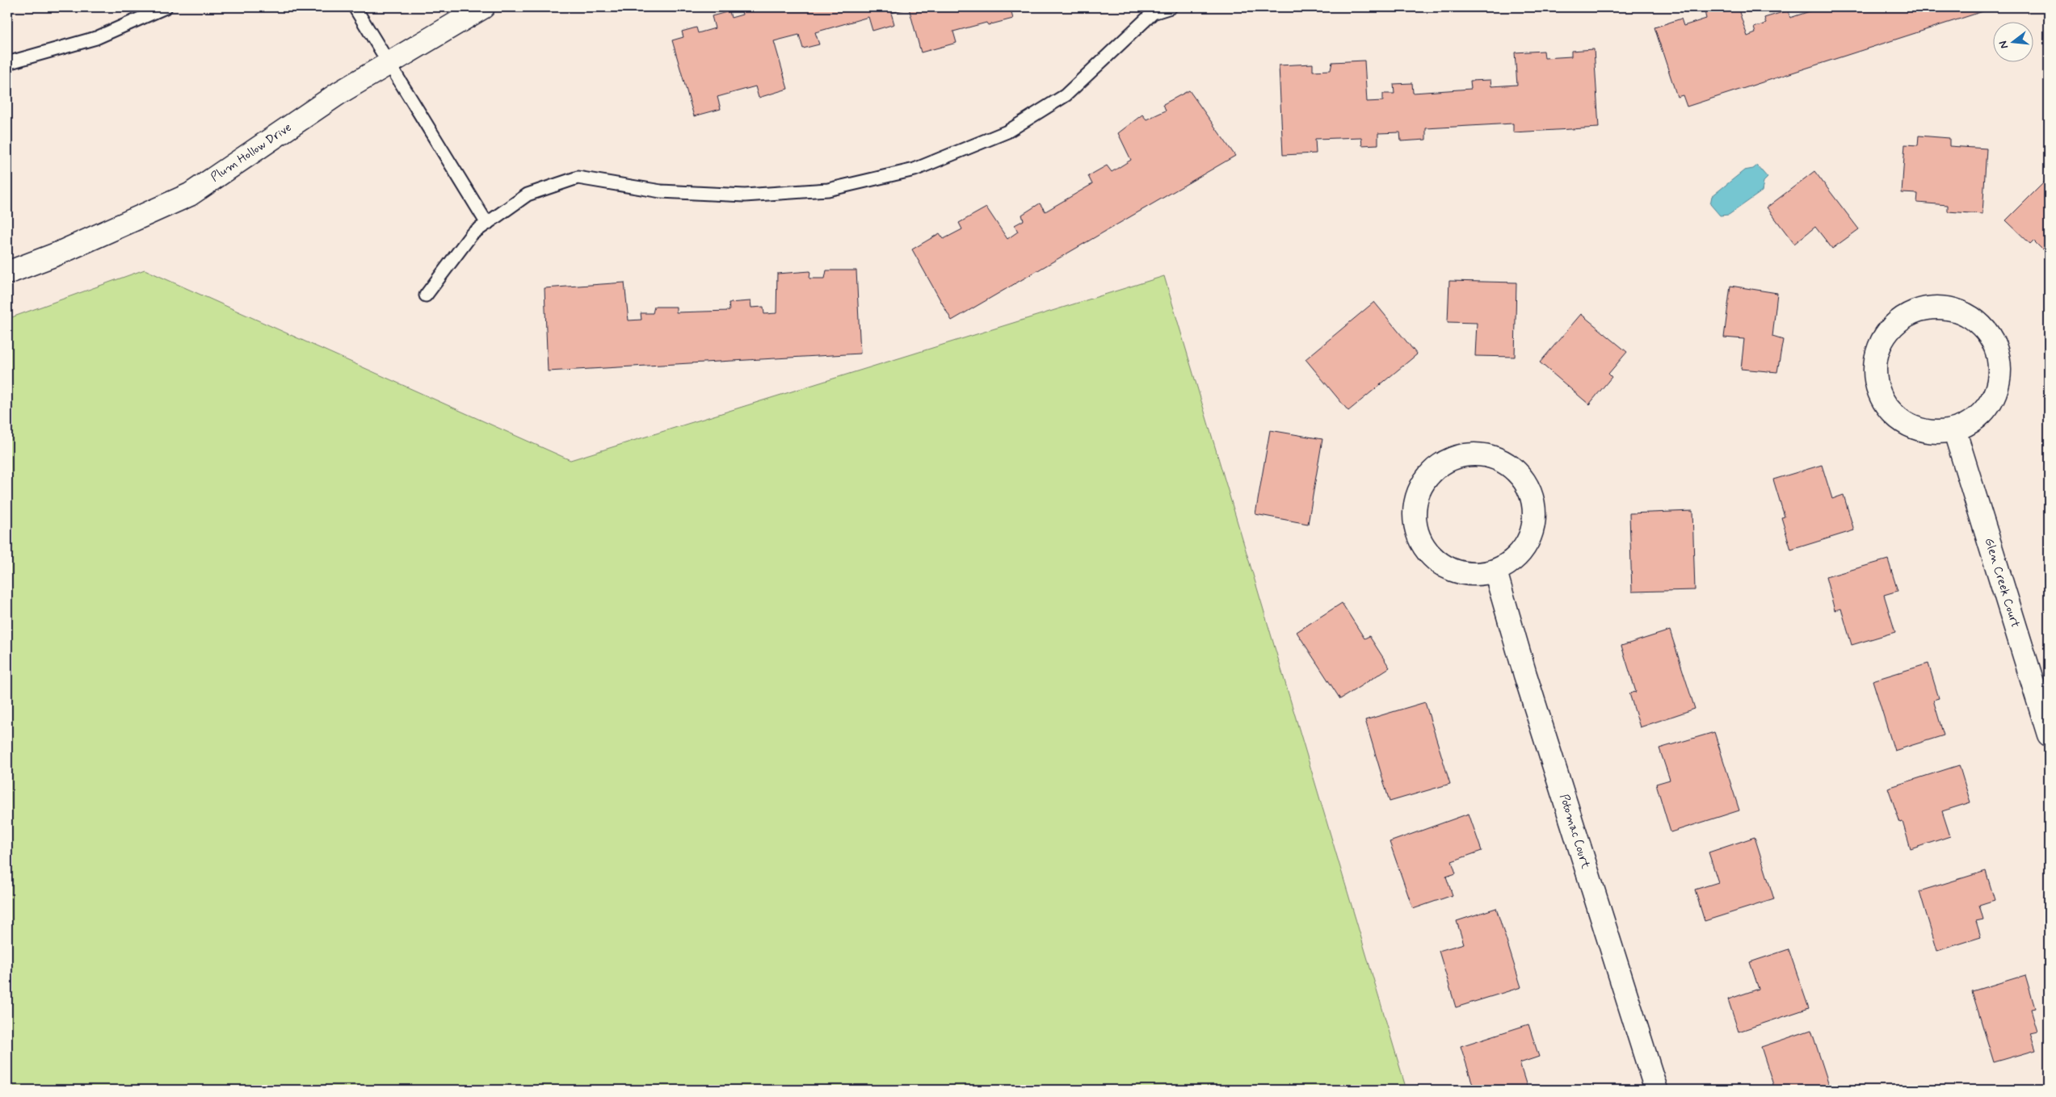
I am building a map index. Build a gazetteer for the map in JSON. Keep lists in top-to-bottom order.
{
  "streets": {
    "street": ["Plum Hollow Drive", "Glen Creek Court", "Potomac Court"]
  },
  "north": "left"
}
